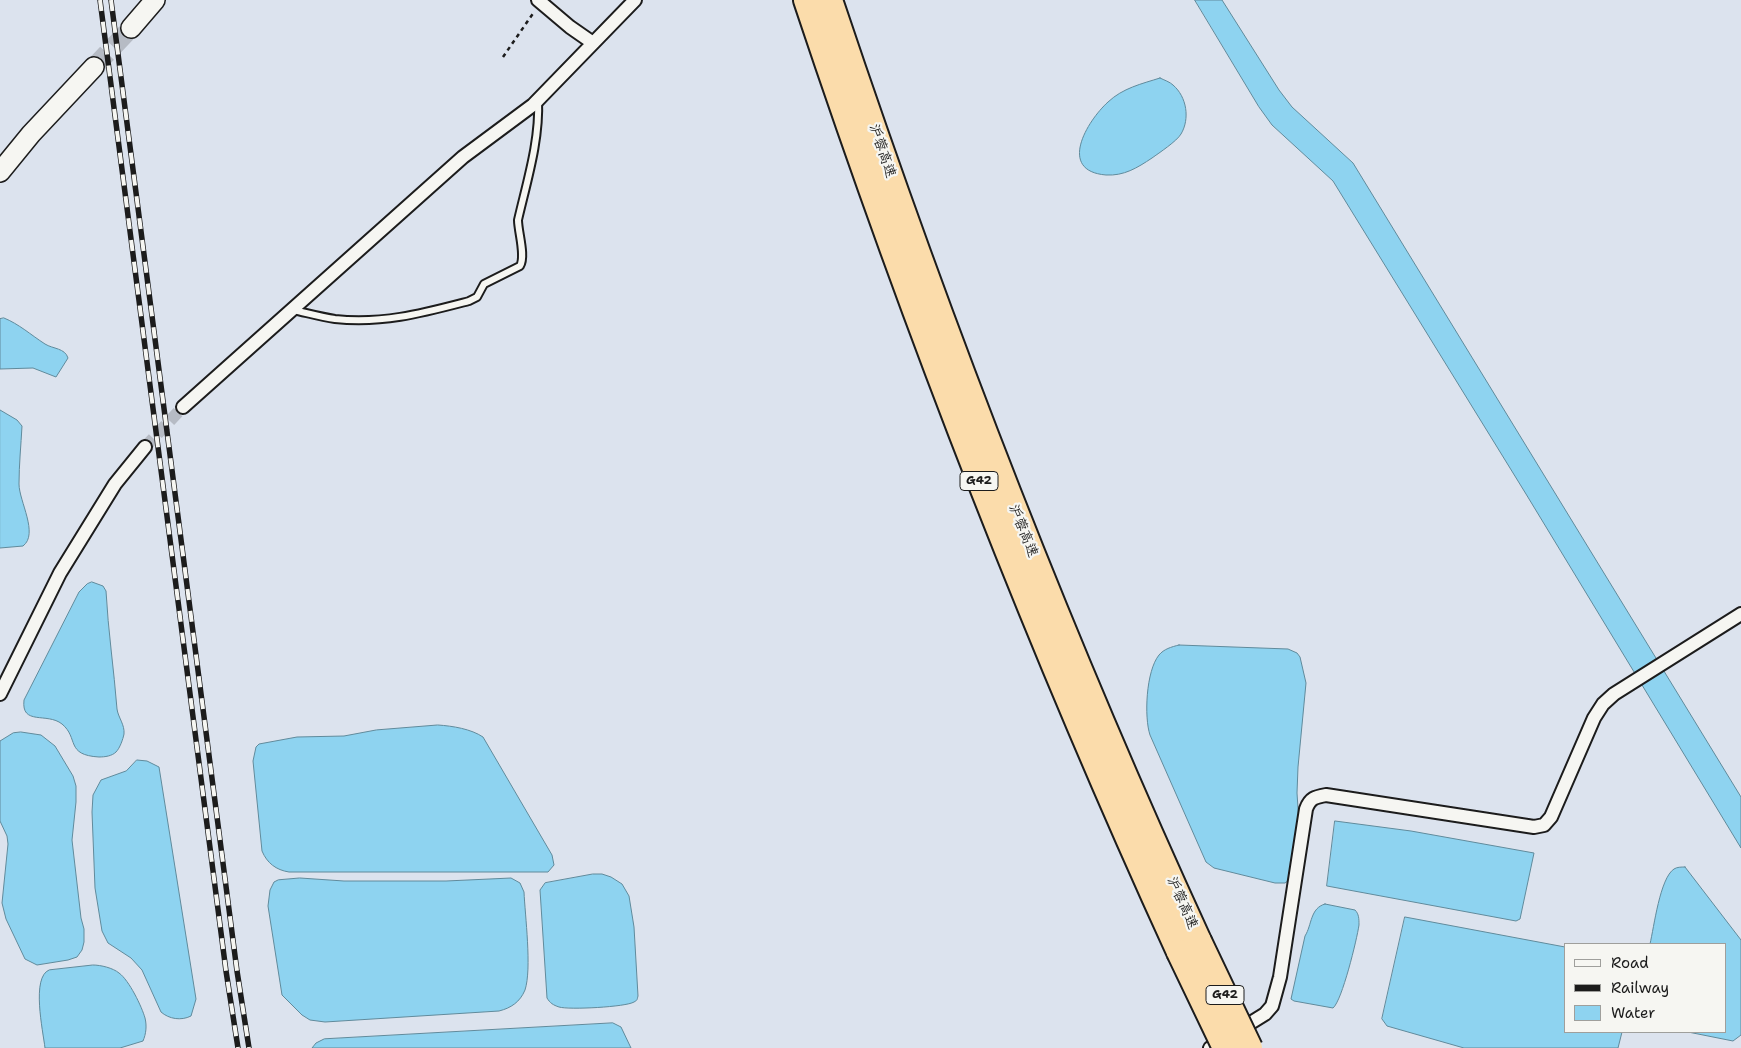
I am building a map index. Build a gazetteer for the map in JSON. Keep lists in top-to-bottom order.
{
  "streets": {
    "highway": ["沪蓉高速", "G42"]
  },
  "legend": ["Road", "Railway", "Water"]
}
